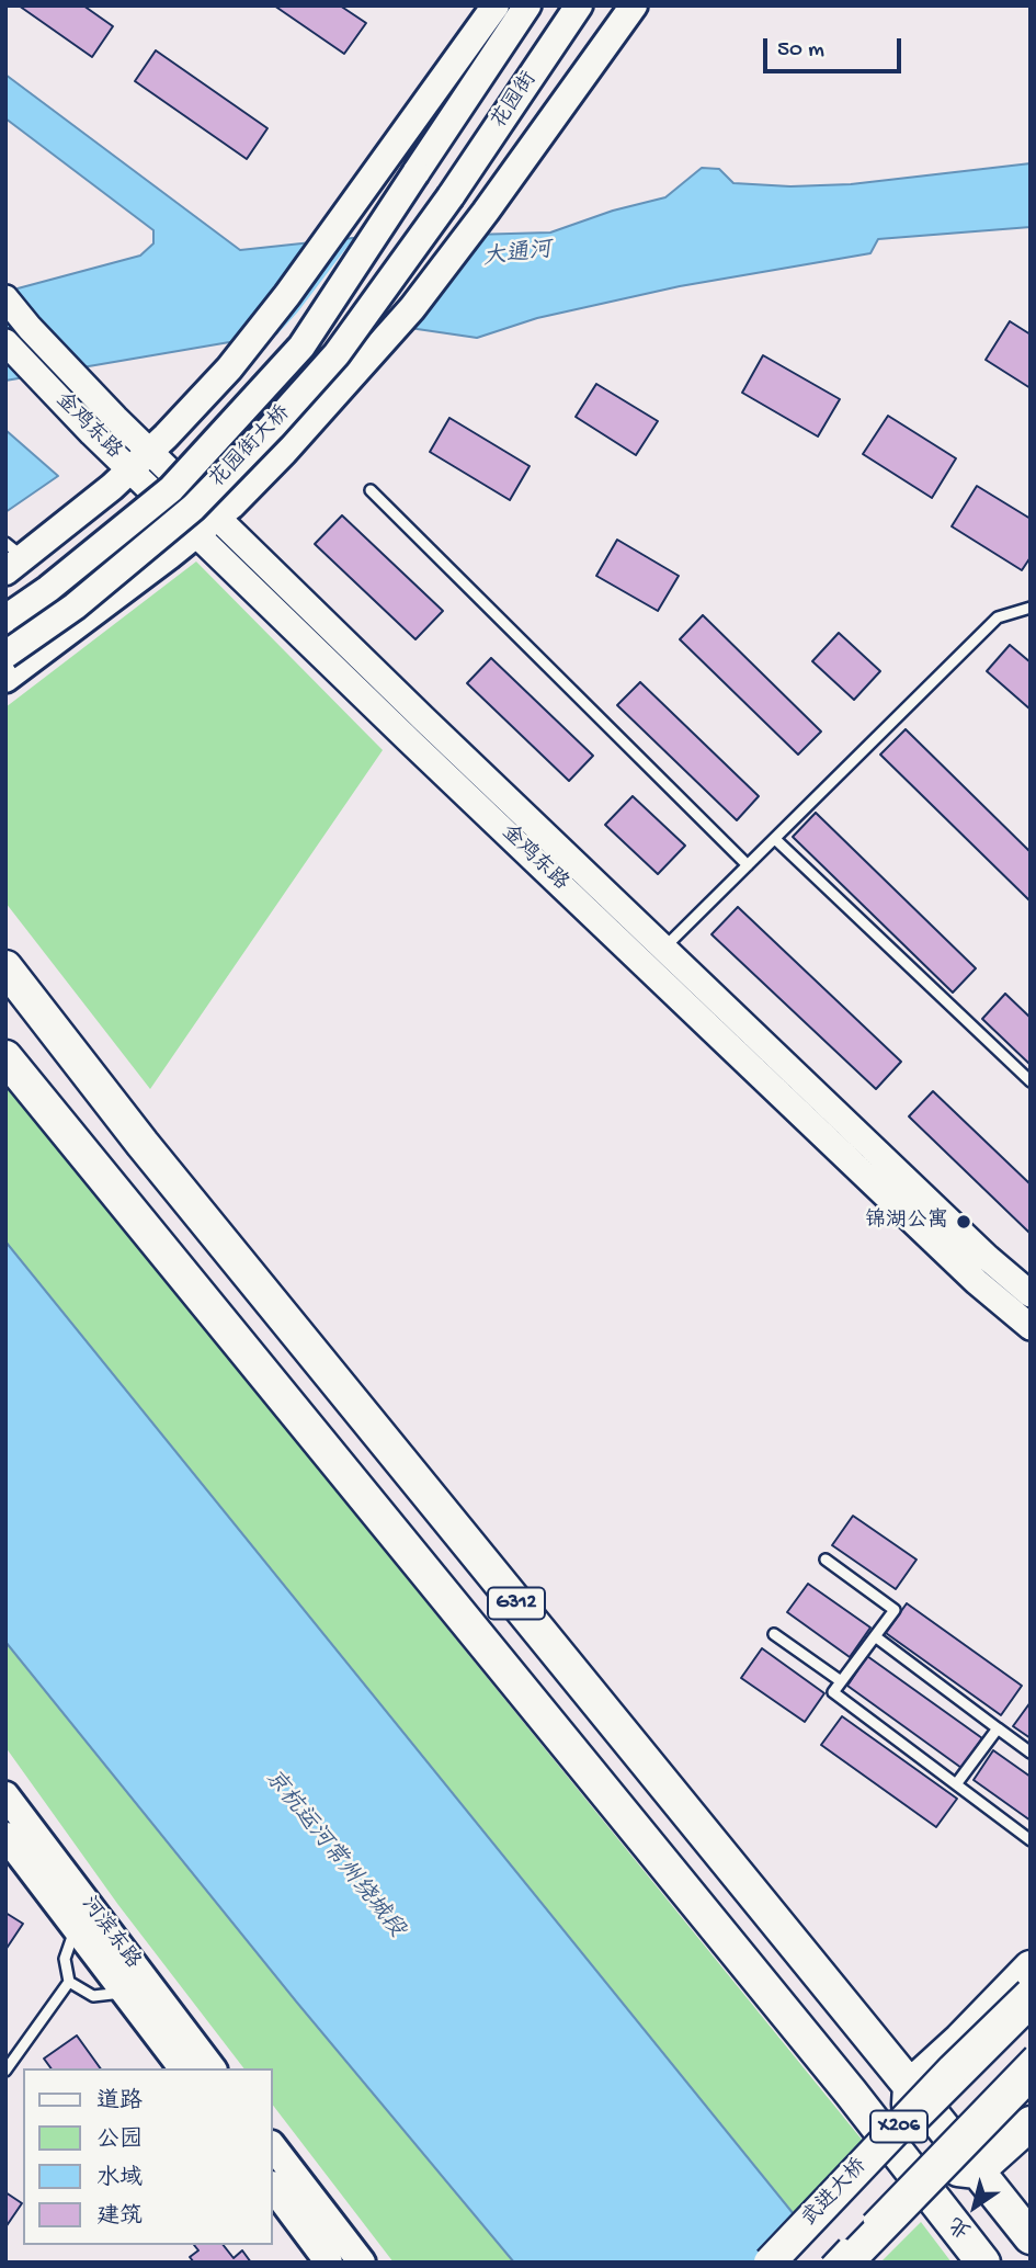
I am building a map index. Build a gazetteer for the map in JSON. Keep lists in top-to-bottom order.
{
  "streets": {
    "highway": ["G312"],
    "main road": [
      "花园街",
      "花园街大桥",
      "河滨东路",
      "X206",
      "武进大桥"
    ],
    "street": ["金鸡东路"]
  },
  "crossings": [
    ["花园街", "花园街大桥"]
  ],
  "water": ["大通河", "京杭运河常州绕城段"],
  "places": ["锦湖公寓"],
  "legend": [
    "道路",
    "公园",
    "水域",
    "建筑"
  ],
  "scale_bar": "50 m",
  "north": "bottom left"
}
